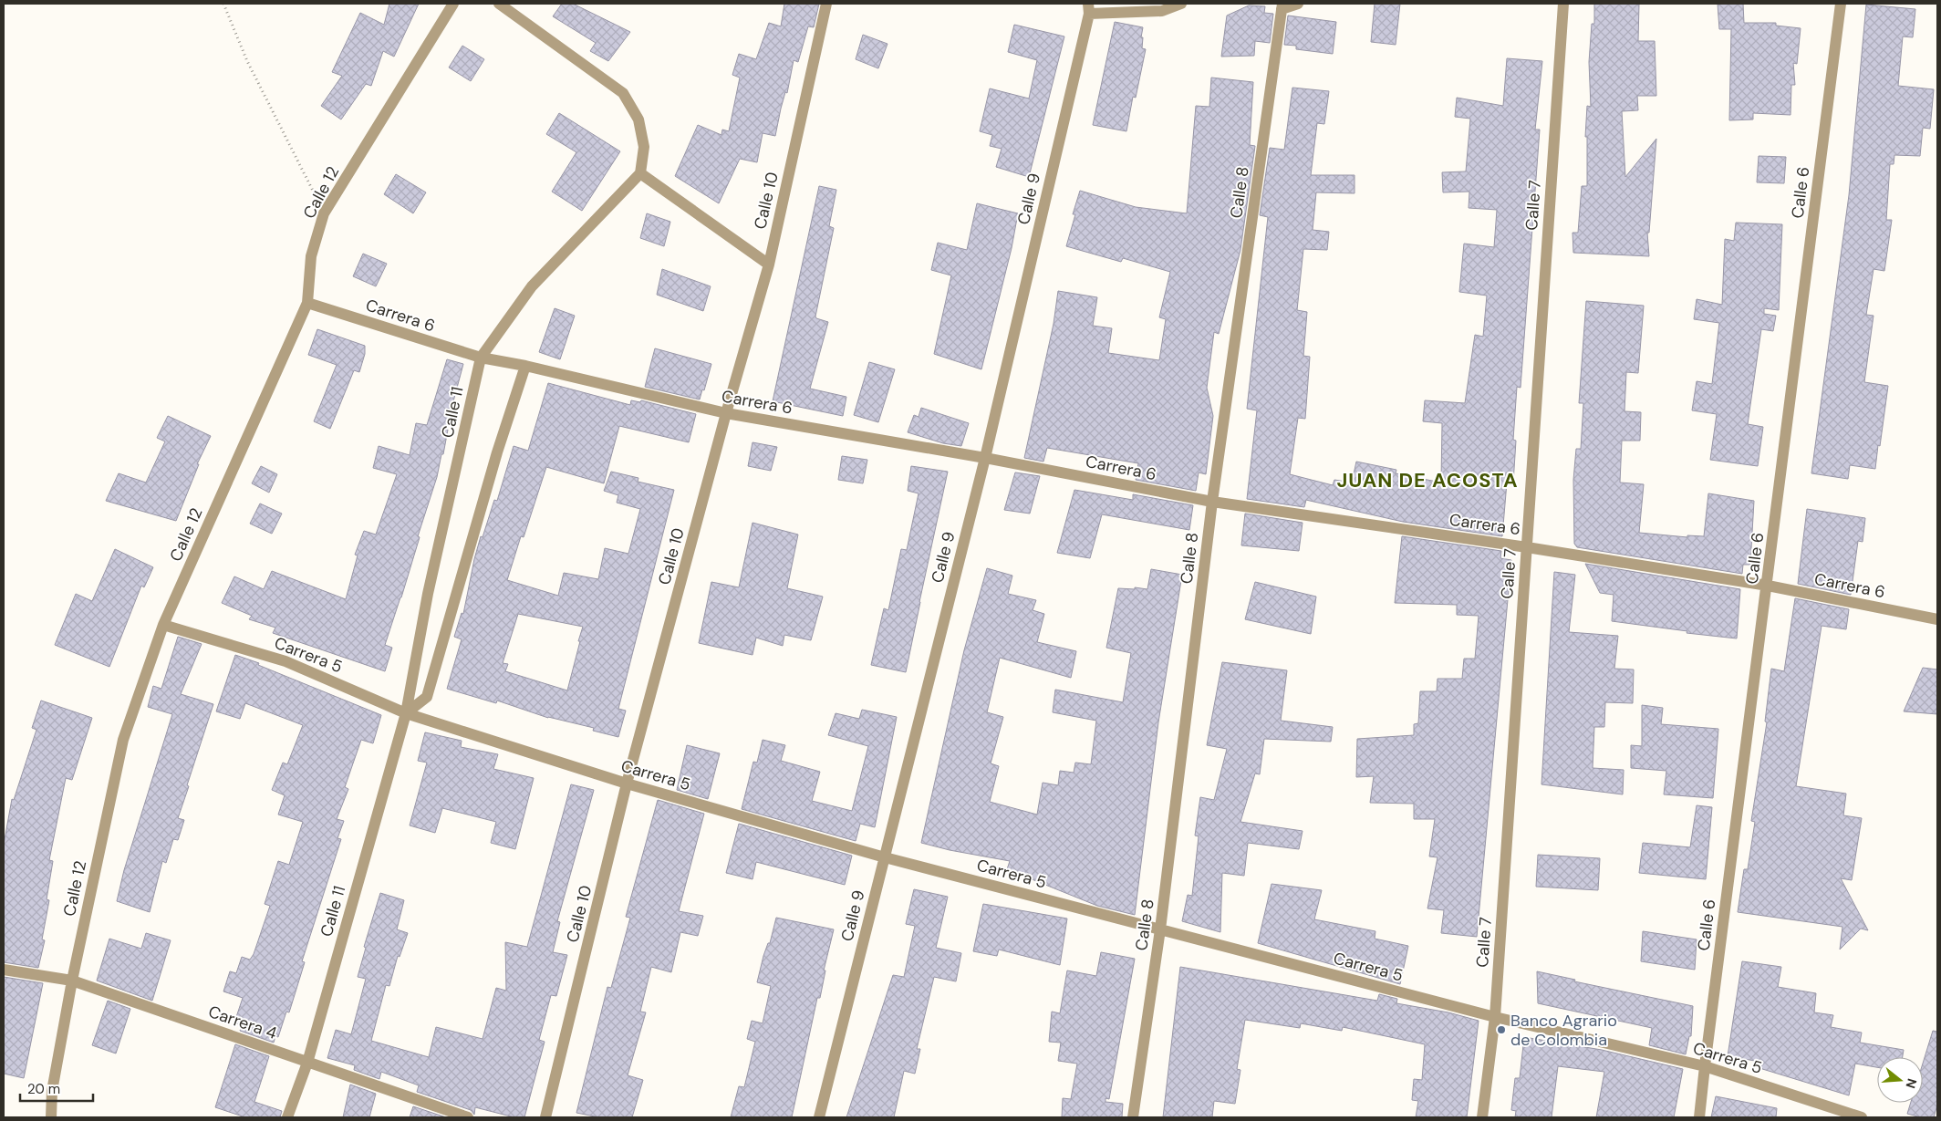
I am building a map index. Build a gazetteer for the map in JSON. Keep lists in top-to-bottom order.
{
  "streets": {
    "street": [
      "Calle 12",
      "Calle 8",
      "Calle 6",
      "Calle 9",
      "Calle 10",
      "Calle 7",
      "Carrera 6",
      "Calle 11",
      "Carrera 5",
      "Carrera 4"
    ]
  },
  "crossings": [
    ["Calle 12", "Carrera 6"],
    ["Calle 12", "Carrera 5"],
    ["Calle 12", "Carrera 4"],
    ["Calle 8", "Carrera 6"],
    ["Calle 8", "Carrera 5"],
    ["Calle 6", "Carrera 6"],
    ["Calle 6", "Carrera 5"],
    ["Calle 9", "Carrera 6"],
    ["Calle 9", "Carrera 5"],
    ["Calle 10", "Carrera 6"],
    ["Calle 10", "Carrera 5"],
    ["Calle 7", "Carrera 6"],
    ["Calle 7", "Carrera 5"],
    ["Carrera 6", "Calle 11"],
    ["Calle 11", "Carrera 5"],
    ["Calle 11", "Carrera 4"]
  ],
  "districts": ["JUAN DE ACOSTA"],
  "places": ["Banco Agrario de Colombia"],
  "scale_bar": "20 m",
  "north": "right"
}
